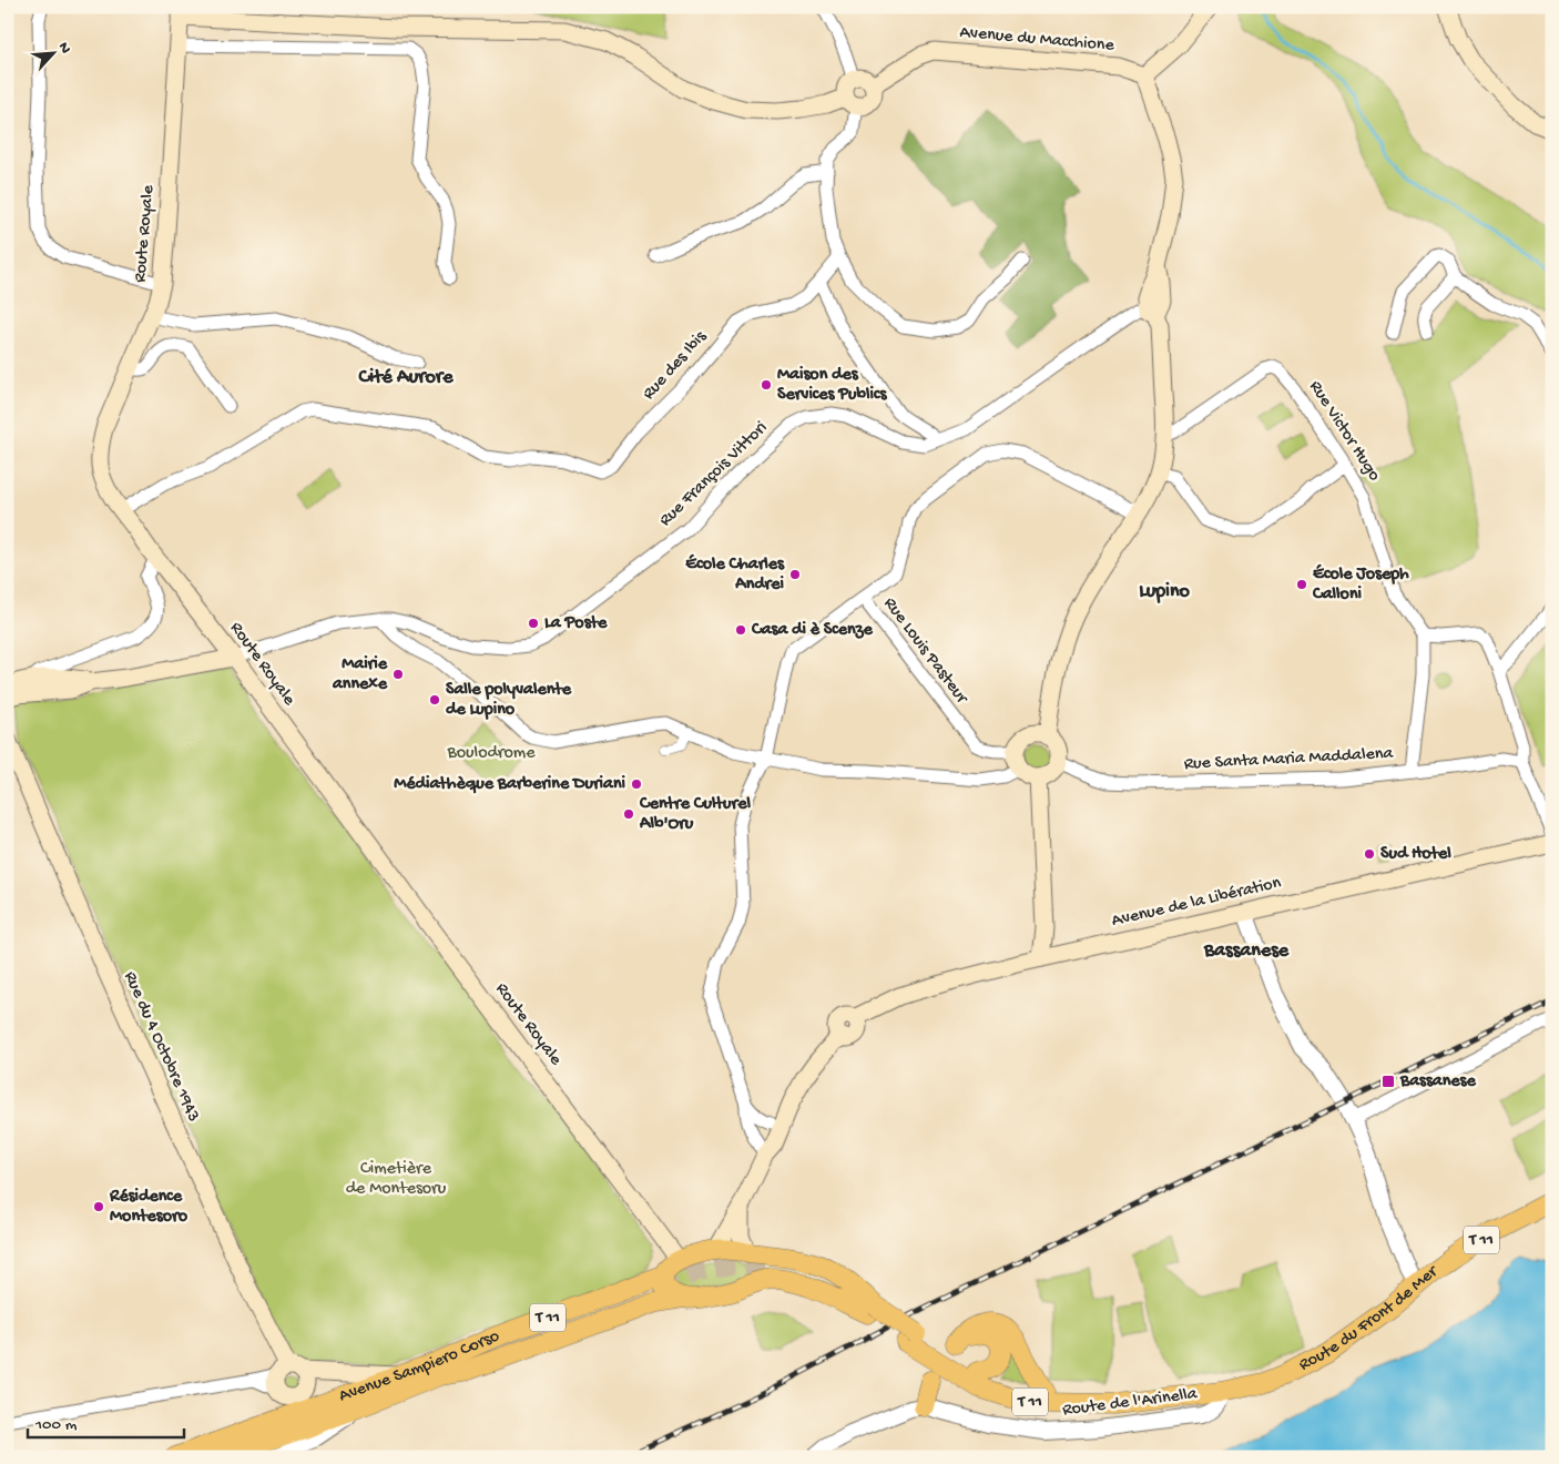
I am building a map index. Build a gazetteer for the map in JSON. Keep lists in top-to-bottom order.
{
  "streets": {
    "main road": [
      "Avenue du Macchione",
      "Route Royale",
      "Avenue de la Libération",
      "Rue du 4 Octobre 1943",
      "T 11",
      "Route du Front de Mer",
      "Avenue Sampiero Corso"
    ],
    "street": [
      "Rue des Ibis",
      "Rue Victor Hugo",
      "Rue François Vittori",
      "Rue Louis Pasteur",
      "Rue Santa Maria Maddalena",
      "Route de l'Arinella"
    ]
  },
  "crossings": [
    ["Route Royale", "Rue des Ibis"],
    ["Route Royale", "Rue François Vittori"],
    ["Rue Louis Pasteur", "Rue Santa Maria Maddalena"],
    ["Rue du 4 Octobre 1943", "Avenue Sampiero Corso"],
    ["Route du Front de Mer", "Avenue Sampiero Corso"],
    ["Route du Front de Mer", "Route de l'Arinella"]
  ],
  "districts": ["Cité Aurore", "Lupino", "Bassanese"],
  "parks": ["Boulodrome", "Cimetière de Montesoru"],
  "places": {
    "other": [
      "Maison des Services Publics",
      "École Charles Andrei",
      "École Joseph Calloni",
      "La Poste",
      "Casa di è Scenze",
      "Mairie annexe",
      "Salle polyvalente de Lupino",
      "Médiathèque Barberine Duriani",
      "Centre Culturel Alb'Oru",
      "Sud Hotel",
      "Résidence Montesoro"
    ],
    "transit": ["Bassanese"]
  },
  "scale_bar": "100 m",
  "north": "top right"
}
